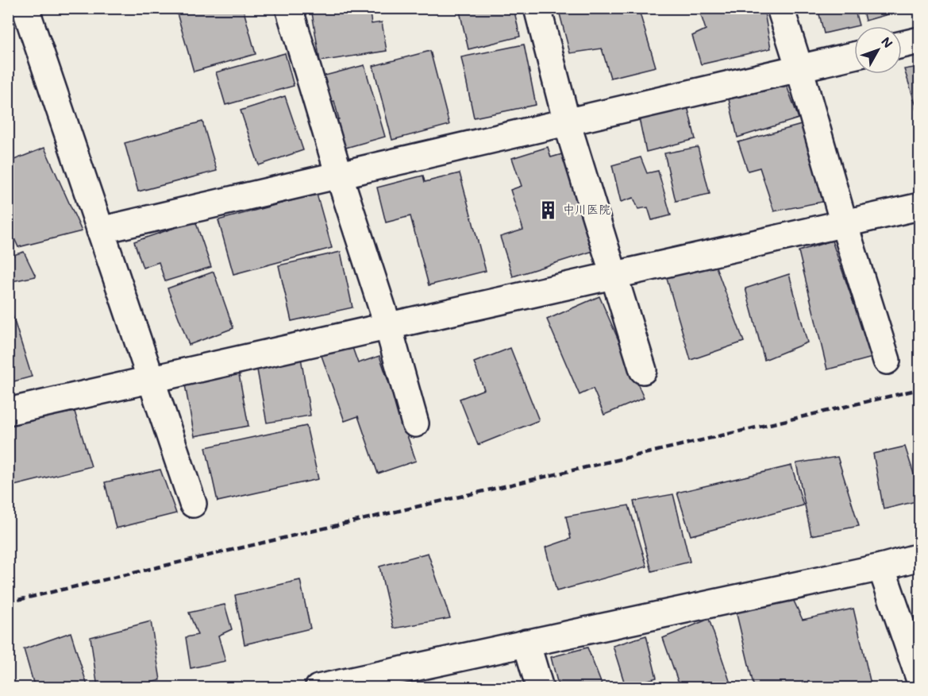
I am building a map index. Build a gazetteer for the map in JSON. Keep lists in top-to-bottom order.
{
  "places": {
    "building": ["中川医院"]
  },
  "north": "top right"
}
